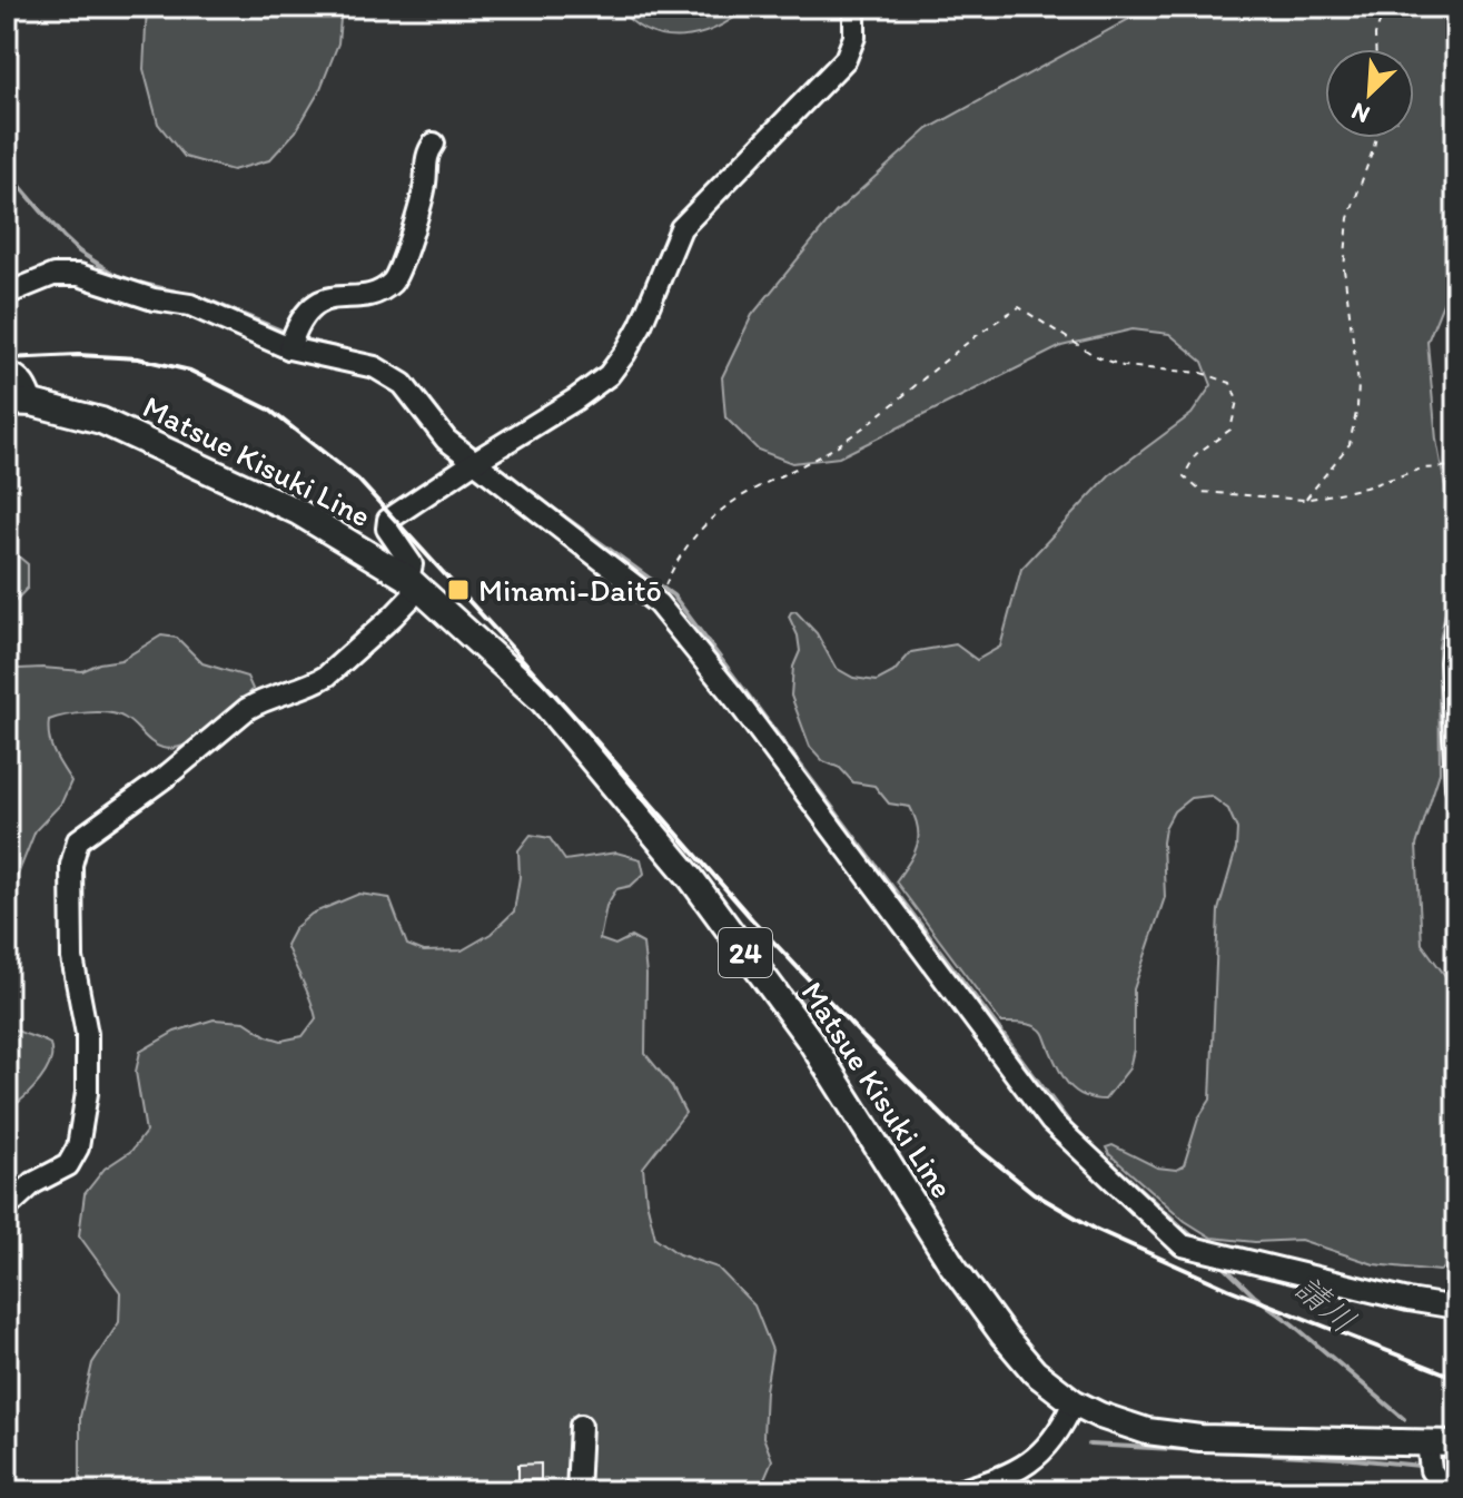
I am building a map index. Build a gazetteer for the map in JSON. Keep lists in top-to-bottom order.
{
  "streets": {
    "main road": ["Matsue Kisuki Line", "24"]
  },
  "water": ["請川"],
  "places": {
    "transit": ["Minami-Daitō"]
  },
  "north": "bottom left"
}
